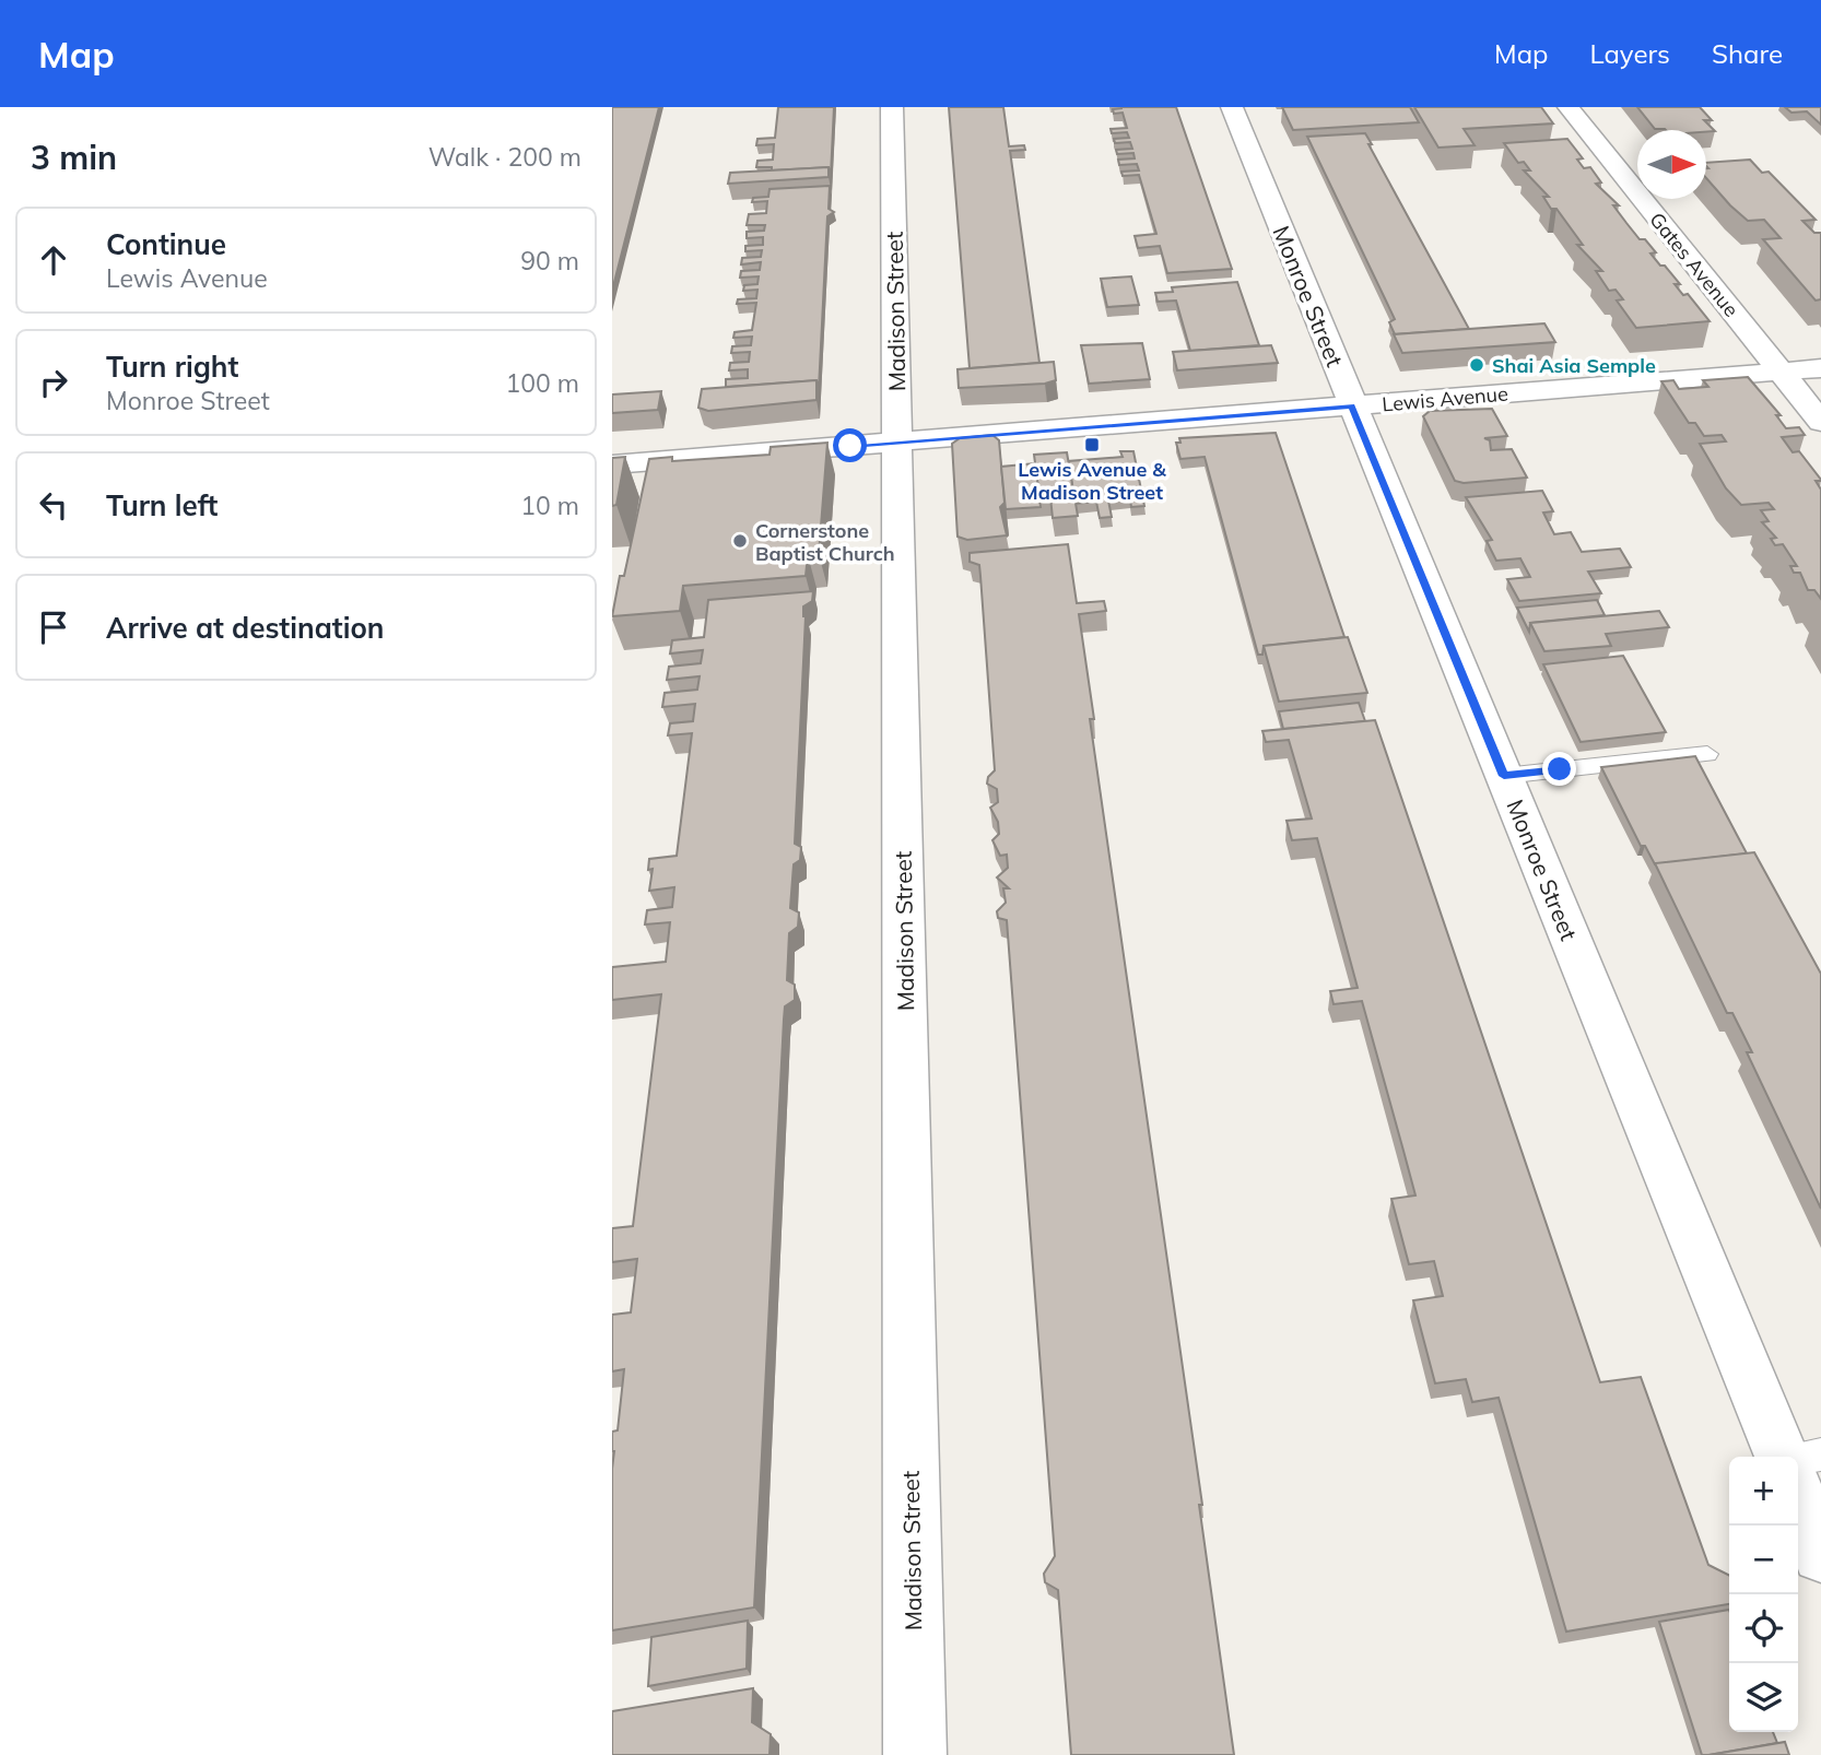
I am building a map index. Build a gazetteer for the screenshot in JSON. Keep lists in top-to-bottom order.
{
  "streets": {
    "street": [
      "Gates Avenue",
      "Monroe Street",
      "Madison Street",
      "Lewis Avenue"
    ]
  },
  "crossings": [
    ["Gates Avenue", "Lewis Avenue"],
    ["Monroe Street", "Lewis Avenue"],
    ["Madison Street", "Lewis Avenue"]
  ],
  "places": {
    "other": ["Shai Asia Semple", "Cornerstone Baptist Church"],
    "transit": ["Lewis Avenue & Madison Street"]
  },
  "north": "right",
  "page": {
    "header": "Map",
    "nav": ["Map", "Layers", "Share"],
    "heading": ["3 min", "Walk · 200 m"],
    "list": [
      ["Continue", "Lewis Avenue", "90 m"],
      ["Turn right", "Monroe Street", "100 m"],
      ["Turn left", "10 m"],
      "Arrive at destination"
    ],
    "map_buttons": ["+", "−"]
  }
}
